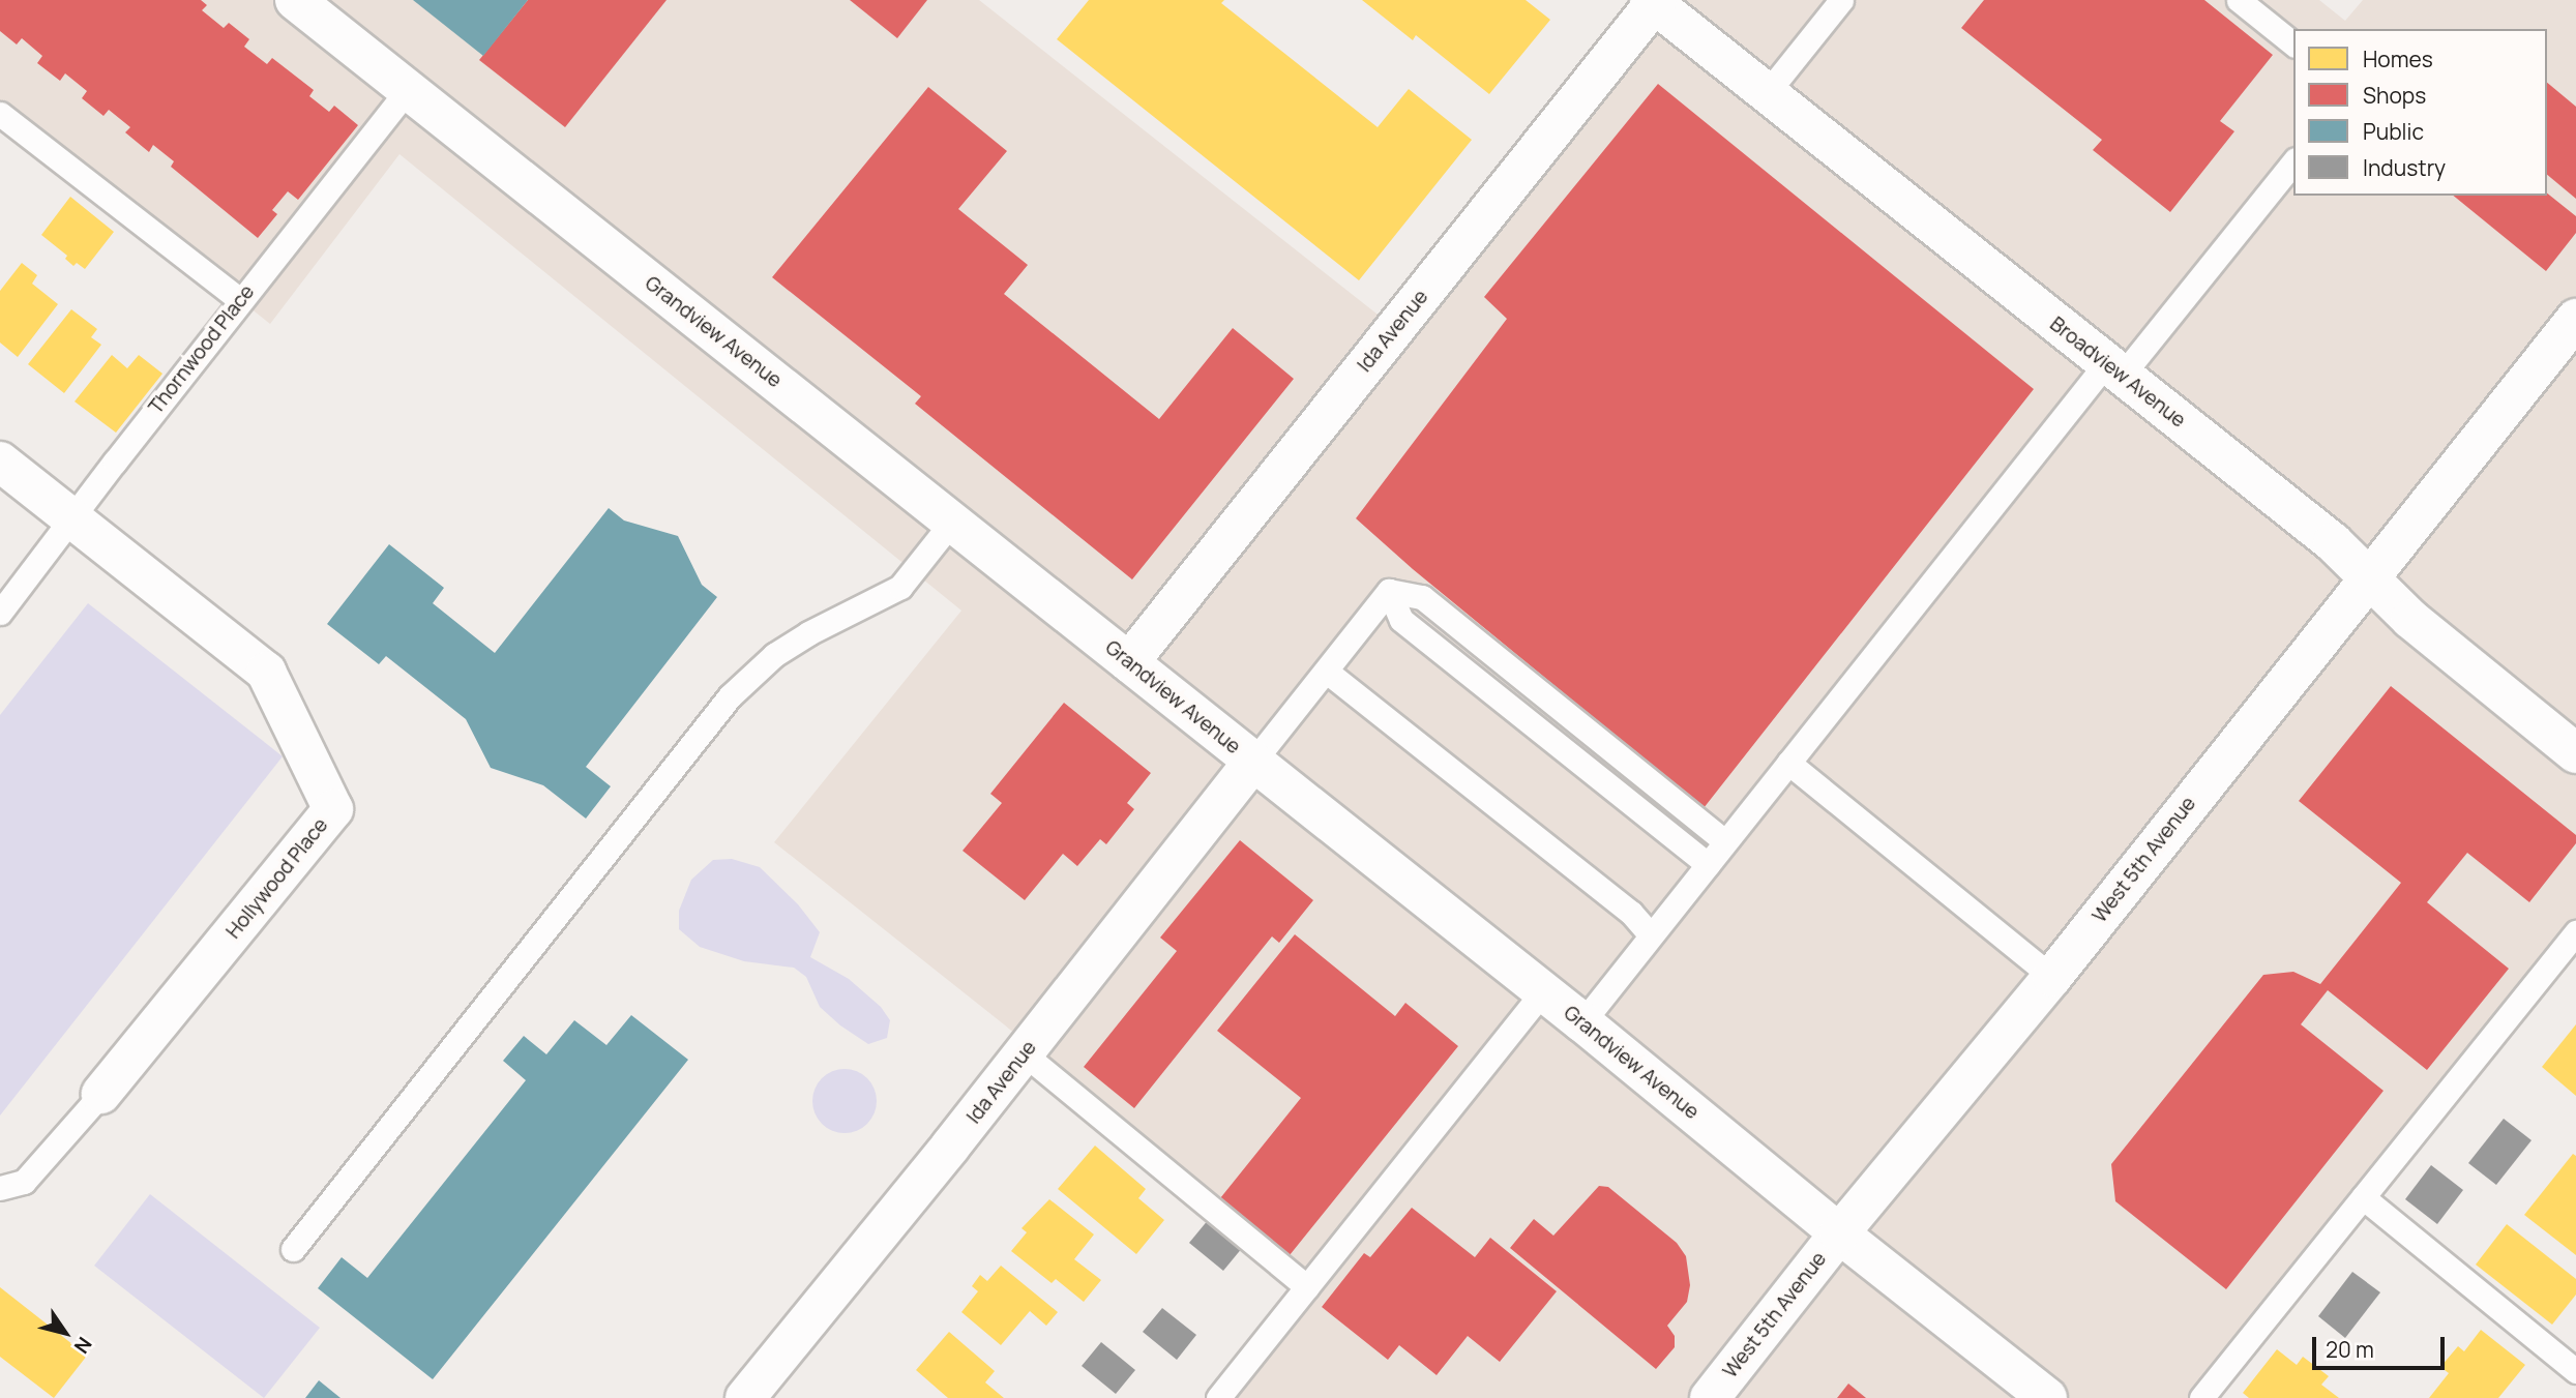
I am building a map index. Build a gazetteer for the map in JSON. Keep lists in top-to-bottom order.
{
  "streets": {
    "street": [
      "Ida Avenue",
      "Grandview Avenue",
      "Broadview Avenue",
      "West 5th Avenue",
      "Hollywood Place"
    ],
    "lane": ["Thornwood Place"]
  },
  "crossings": [
    ["Ida Avenue", "Grandview Avenue"],
    ["Ida Avenue", "Broadview Avenue"],
    ["Grandview Avenue", "Thornwood Place"],
    ["Grandview Avenue", "West 5th Avenue"],
    ["Thornwood Place", "Hollywood Place"],
    ["Broadview Avenue", "West 5th Avenue"]
  ],
  "legend": [
    "Homes",
    "Shops",
    "Public",
    "Industry"
  ],
  "scale_bar": "20 m",
  "north": "bottom right"
}
